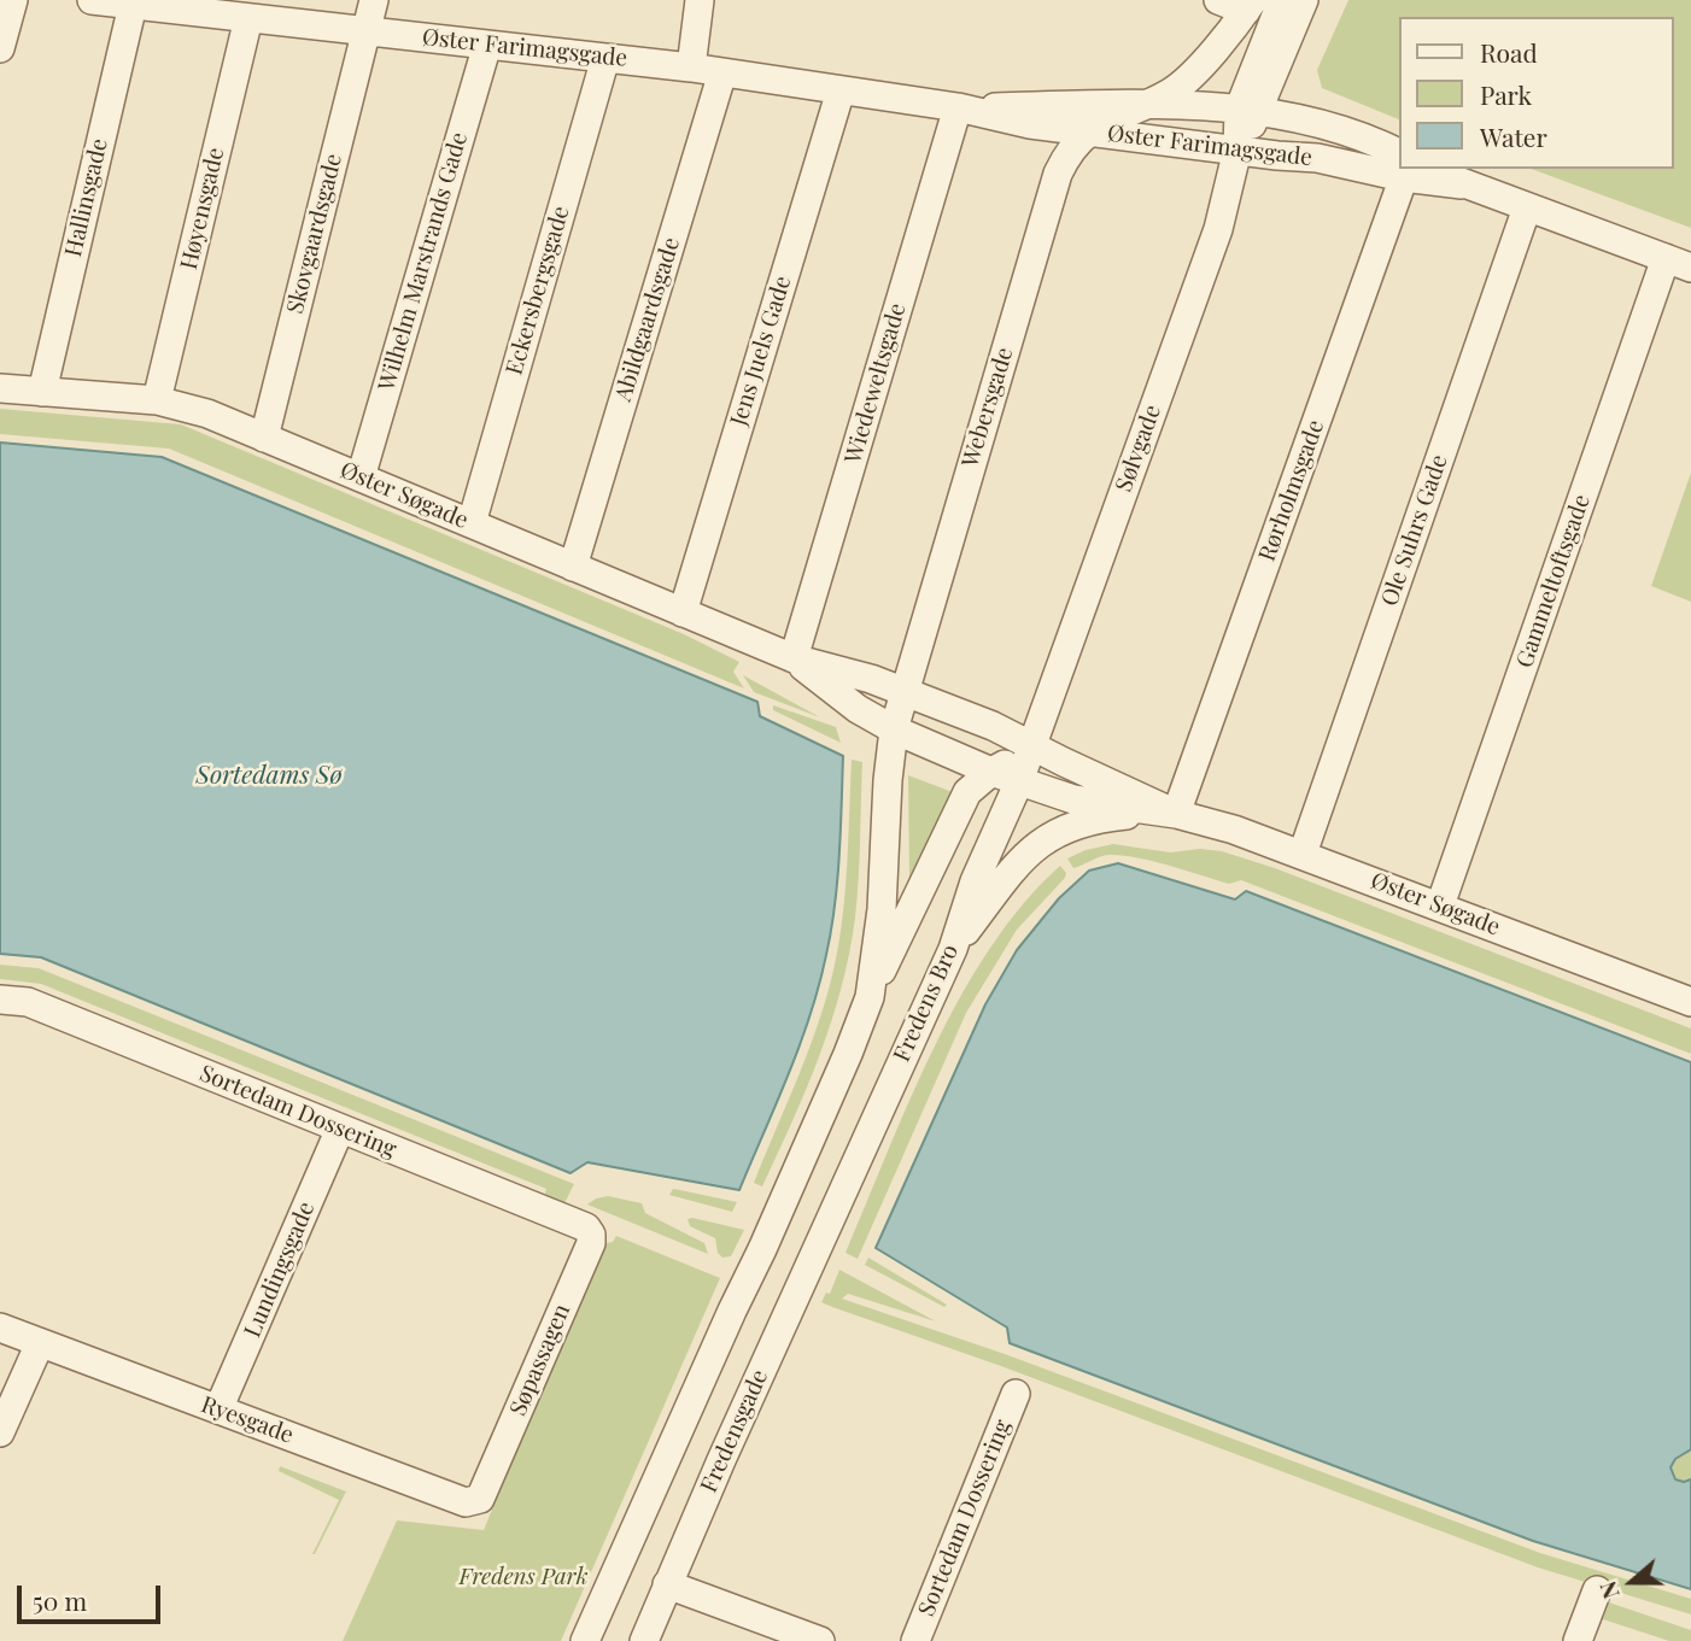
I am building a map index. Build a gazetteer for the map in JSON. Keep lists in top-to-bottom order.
{
  "streets": {
    "street": [
      "Øster Farimagsgade",
      "Hallinsgade",
      "Høyensgade",
      "Skovgaardsgade",
      "Wilhelm Marstrands Gade",
      "Eckersbergsgade",
      "Abildgaardsgade",
      "Jens Juels Gade",
      "Wiedeweltsgade",
      "Webersgade",
      "Sølvgade",
      "Rørholmsgade",
      "Øster Søgade",
      "Ole Suhrs Gade",
      "Gammeltoftsgade",
      "Fredens Bro",
      "Sortedam Dossering",
      "Lundingsgade",
      "Søpassagen",
      "Ryesgade",
      "Fredensgade"
    ]
  },
  "crossings": [
    ["Øster Farimagsgade", "Hallinsgade"],
    ["Øster Farimagsgade", "Høyensgade"],
    ["Øster Farimagsgade", "Skovgaardsgade"],
    ["Øster Farimagsgade", "Wilhelm Marstrands Gade"],
    ["Øster Farimagsgade", "Eckersbergsgade"],
    ["Øster Farimagsgade", "Abildgaardsgade"],
    ["Øster Farimagsgade", "Jens Juels Gade"],
    ["Øster Farimagsgade", "Wiedeweltsgade"],
    ["Øster Farimagsgade", "Webersgade"],
    ["Øster Farimagsgade", "Sølvgade"],
    ["Øster Farimagsgade", "Ole Suhrs Gade"],
    ["Øster Farimagsgade", "Gammeltoftsgade"],
    ["Hallinsgade", "Øster Søgade"],
    ["Høyensgade", "Øster Søgade"],
    ["Skovgaardsgade", "Øster Søgade"],
    ["Wilhelm Marstrands Gade", "Øster Søgade"],
    ["Eckersbergsgade", "Øster Søgade"],
    ["Abildgaardsgade", "Øster Søgade"],
    ["Jens Juels Gade", "Øster Søgade"],
    ["Wiedeweltsgade", "Øster Søgade"],
    ["Webersgade", "Øster Søgade"],
    ["Sølvgade", "Øster Søgade"],
    ["Sølvgade", "Fredens Bro"],
    ["Rørholmsgade", "Øster Søgade"],
    ["Øster Søgade", "Ole Suhrs Gade"],
    ["Øster Søgade", "Gammeltoftsgade"],
    ["Øster Søgade", "Fredens Bro"],
    ["Fredens Bro", "Fredensgade"],
    ["Sortedam Dossering", "Lundingsgade"],
    ["Sortedam Dossering", "Søpassagen"],
    ["Lundingsgade", "Ryesgade"],
    ["Søpassagen", "Ryesgade"]
  ],
  "water": ["Sortedams Sø"],
  "parks": ["Fredens Park"],
  "legend": ["Road", "Park", "Water"],
  "scale_bar": "50 m",
  "north": "left"
}
